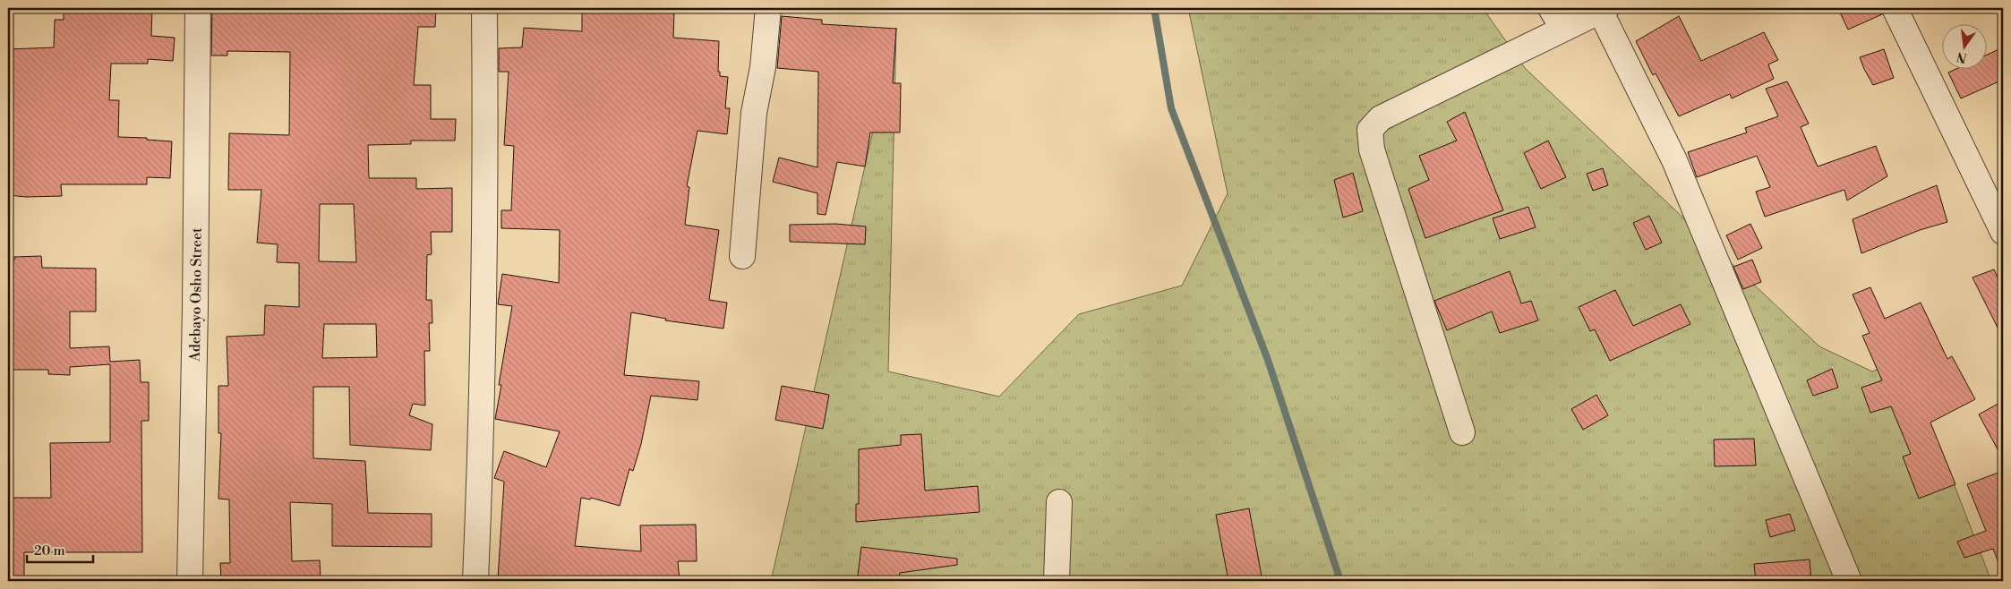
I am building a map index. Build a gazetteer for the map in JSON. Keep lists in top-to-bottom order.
{
  "streets": {
    "street": ["Adebayo Osho Street"]
  },
  "scale_bar": "20 m",
  "north": "bottom"
}
